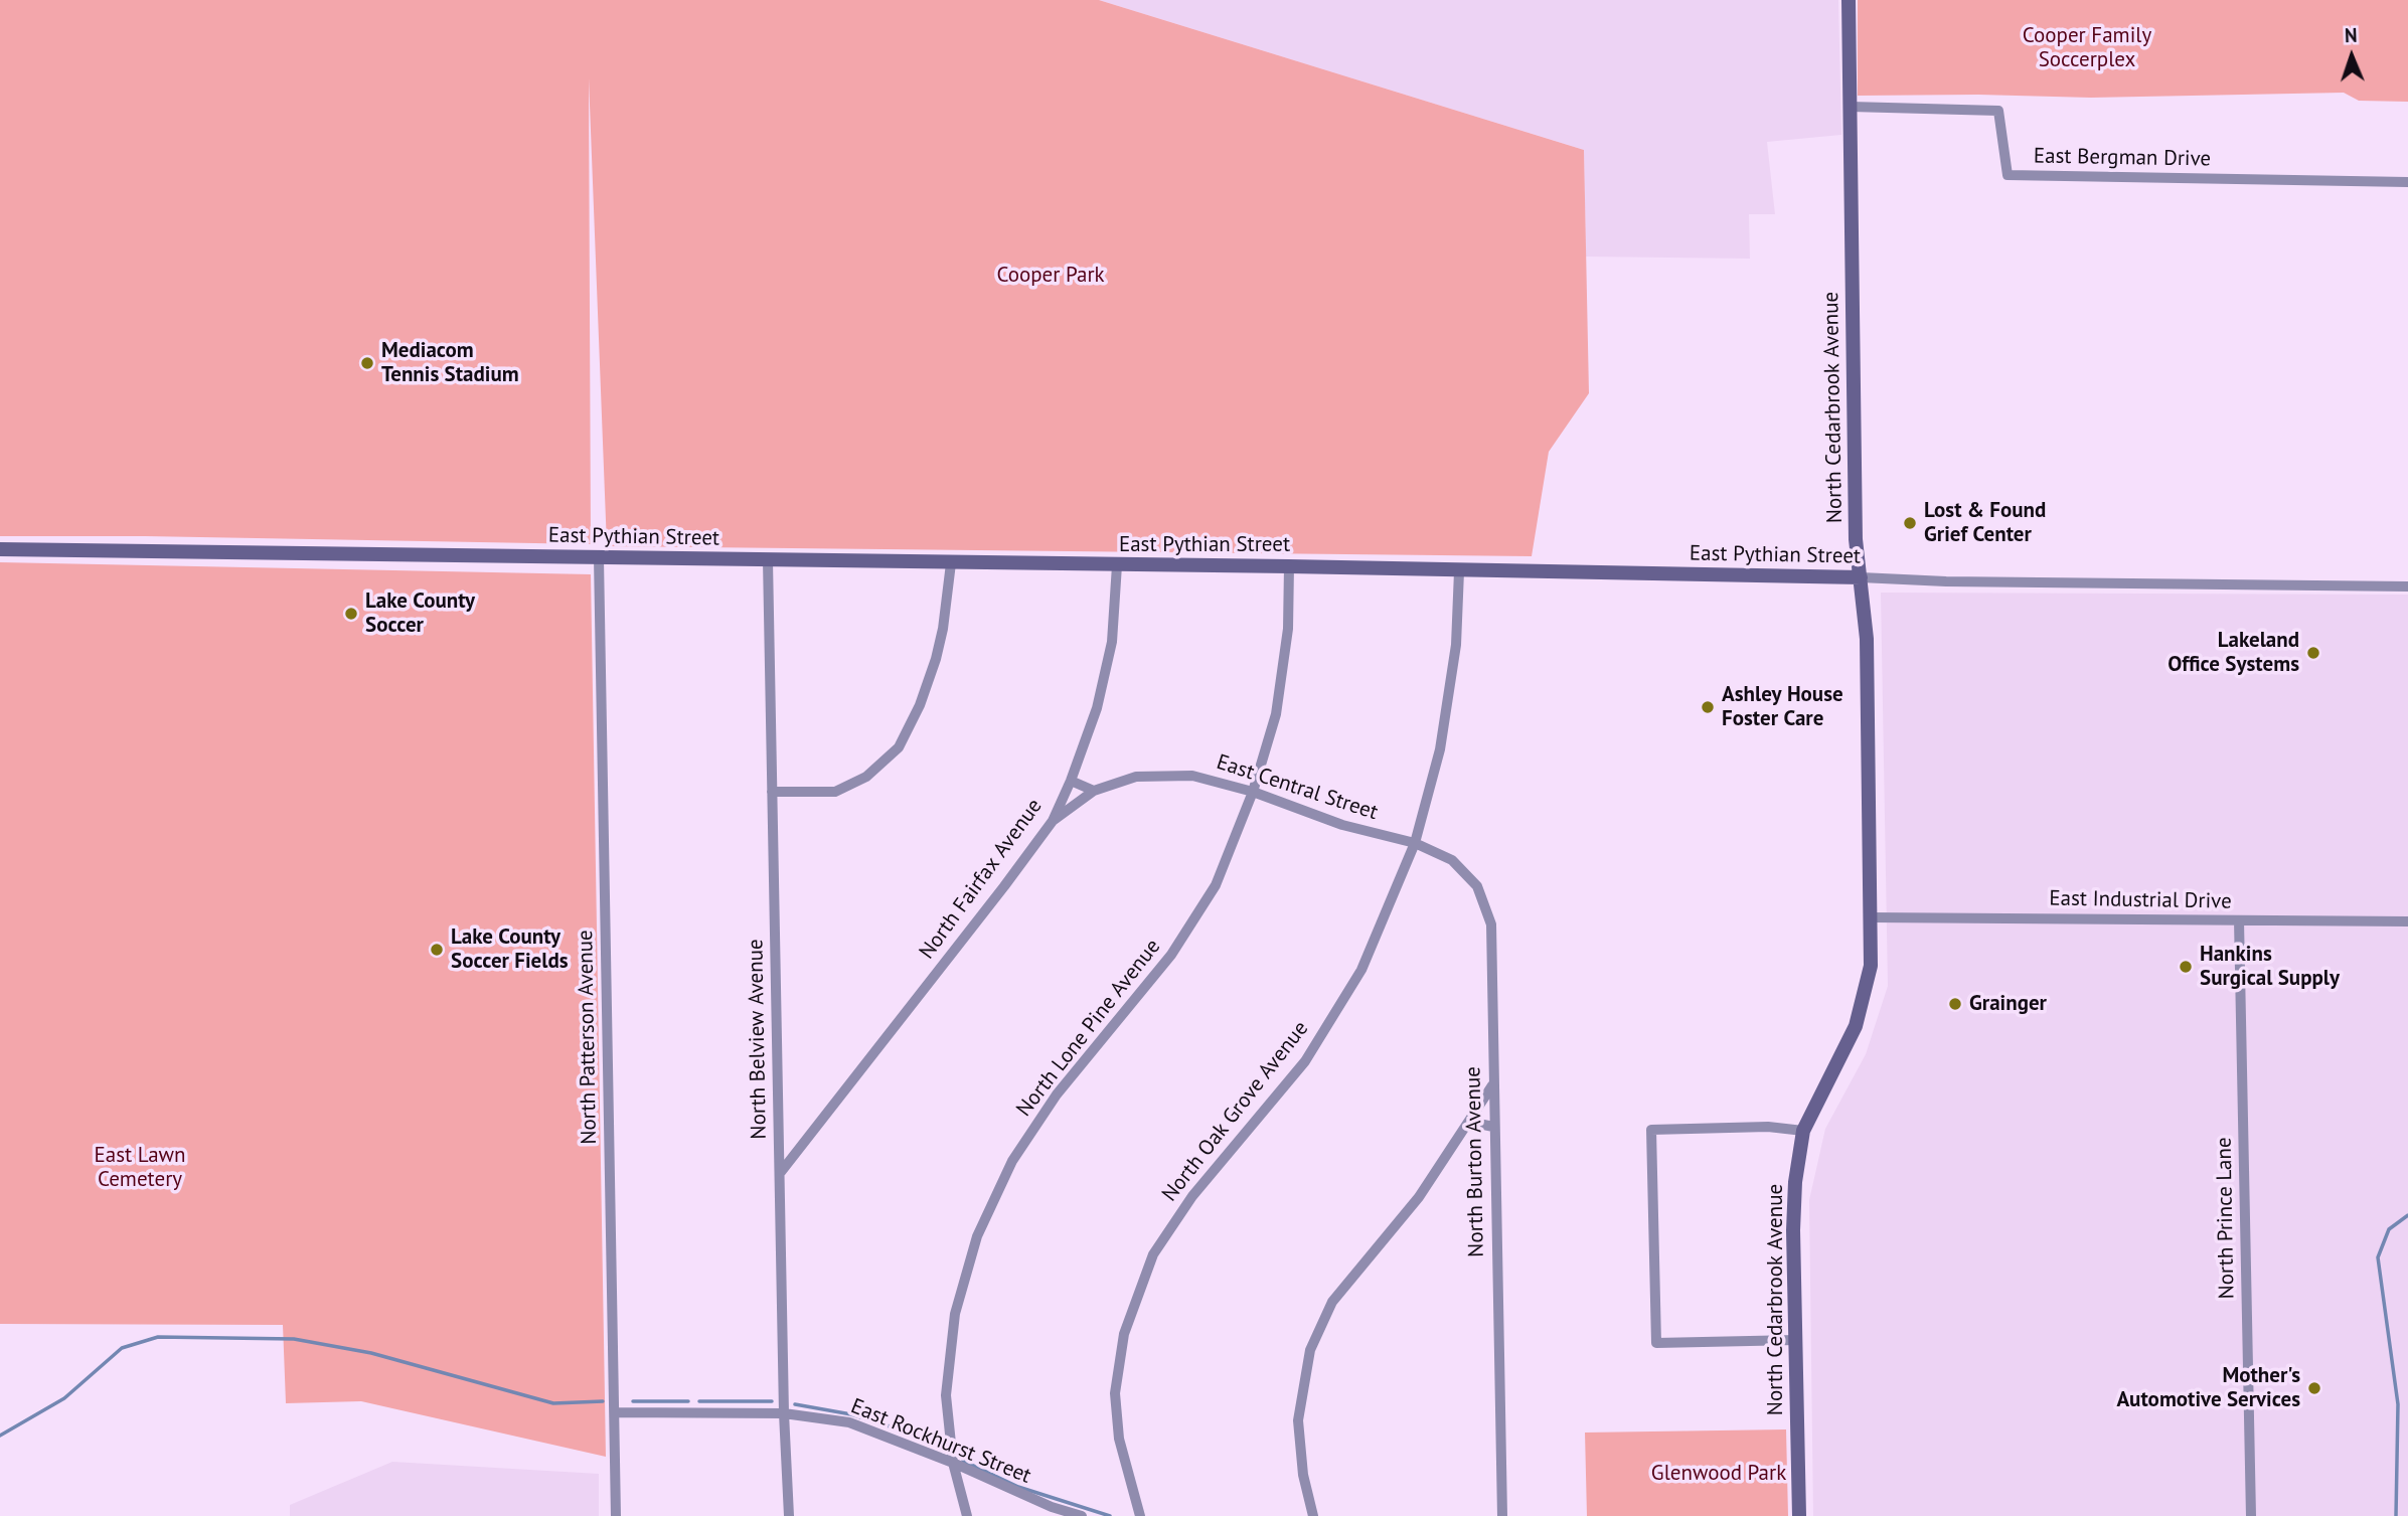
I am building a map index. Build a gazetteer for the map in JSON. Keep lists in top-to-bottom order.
{
  "streets": {
    "street": [
      "East Bergman Drive",
      "North Cedarbrook Avenue",
      "East Pythian Street",
      "East Central Street",
      "North Fairfax Avenue",
      "East Industrial Drive",
      "North Lone Pine Avenue",
      "North Patterson Avenue",
      "North Belview Avenue",
      "North Oak Grove Avenue",
      "North Burton Avenue",
      "North Prince Lane",
      "East Rockhurst Street"
    ]
  },
  "crossings": [
    ["East Bergman Drive", "North Cedarbrook Avenue"],
    ["North Cedarbrook Avenue", "East Pythian Street"],
    ["North Cedarbrook Avenue", "East Industrial Drive"],
    ["East Pythian Street", "North Fairfax Avenue"],
    ["East Pythian Street", "North Lone Pine Avenue"],
    ["East Pythian Street", "North Patterson Avenue"],
    ["East Pythian Street", "North Belview Avenue"],
    ["East Pythian Street", "North Oak Grove Avenue"],
    ["East Central Street", "North Fairfax Avenue"],
    ["East Central Street", "North Lone Pine Avenue"],
    ["East Central Street", "North Oak Grove Avenue"],
    ["East Central Street", "North Burton Avenue"],
    ["North Fairfax Avenue", "North Belview Avenue"],
    ["East Industrial Drive", "North Prince Lane"],
    ["North Lone Pine Avenue", "East Rockhurst Street"],
    ["North Patterson Avenue", "East Rockhurst Street"],
    ["North Belview Avenue", "East Rockhurst Street"],
    ["North Oak Grove Avenue", "North Burton Avenue"]
  ],
  "parks": [
    "Cooper Family Soccerplex",
    "Cooper Park",
    "East Lawn Cemetery",
    "Glenwood Park"
  ],
  "places": [
    "Mediacom Tennis Stadium",
    "Lost & Found Grief Center",
    "Lake County Soccer",
    "Lakeland Office Systems",
    "Ashley House Foster Care",
    "Lake County Soccer Fields",
    "Hankins Surgical Supply",
    "Grainger",
    "Mother's Automotive Services"
  ],
  "north": "top"
}
